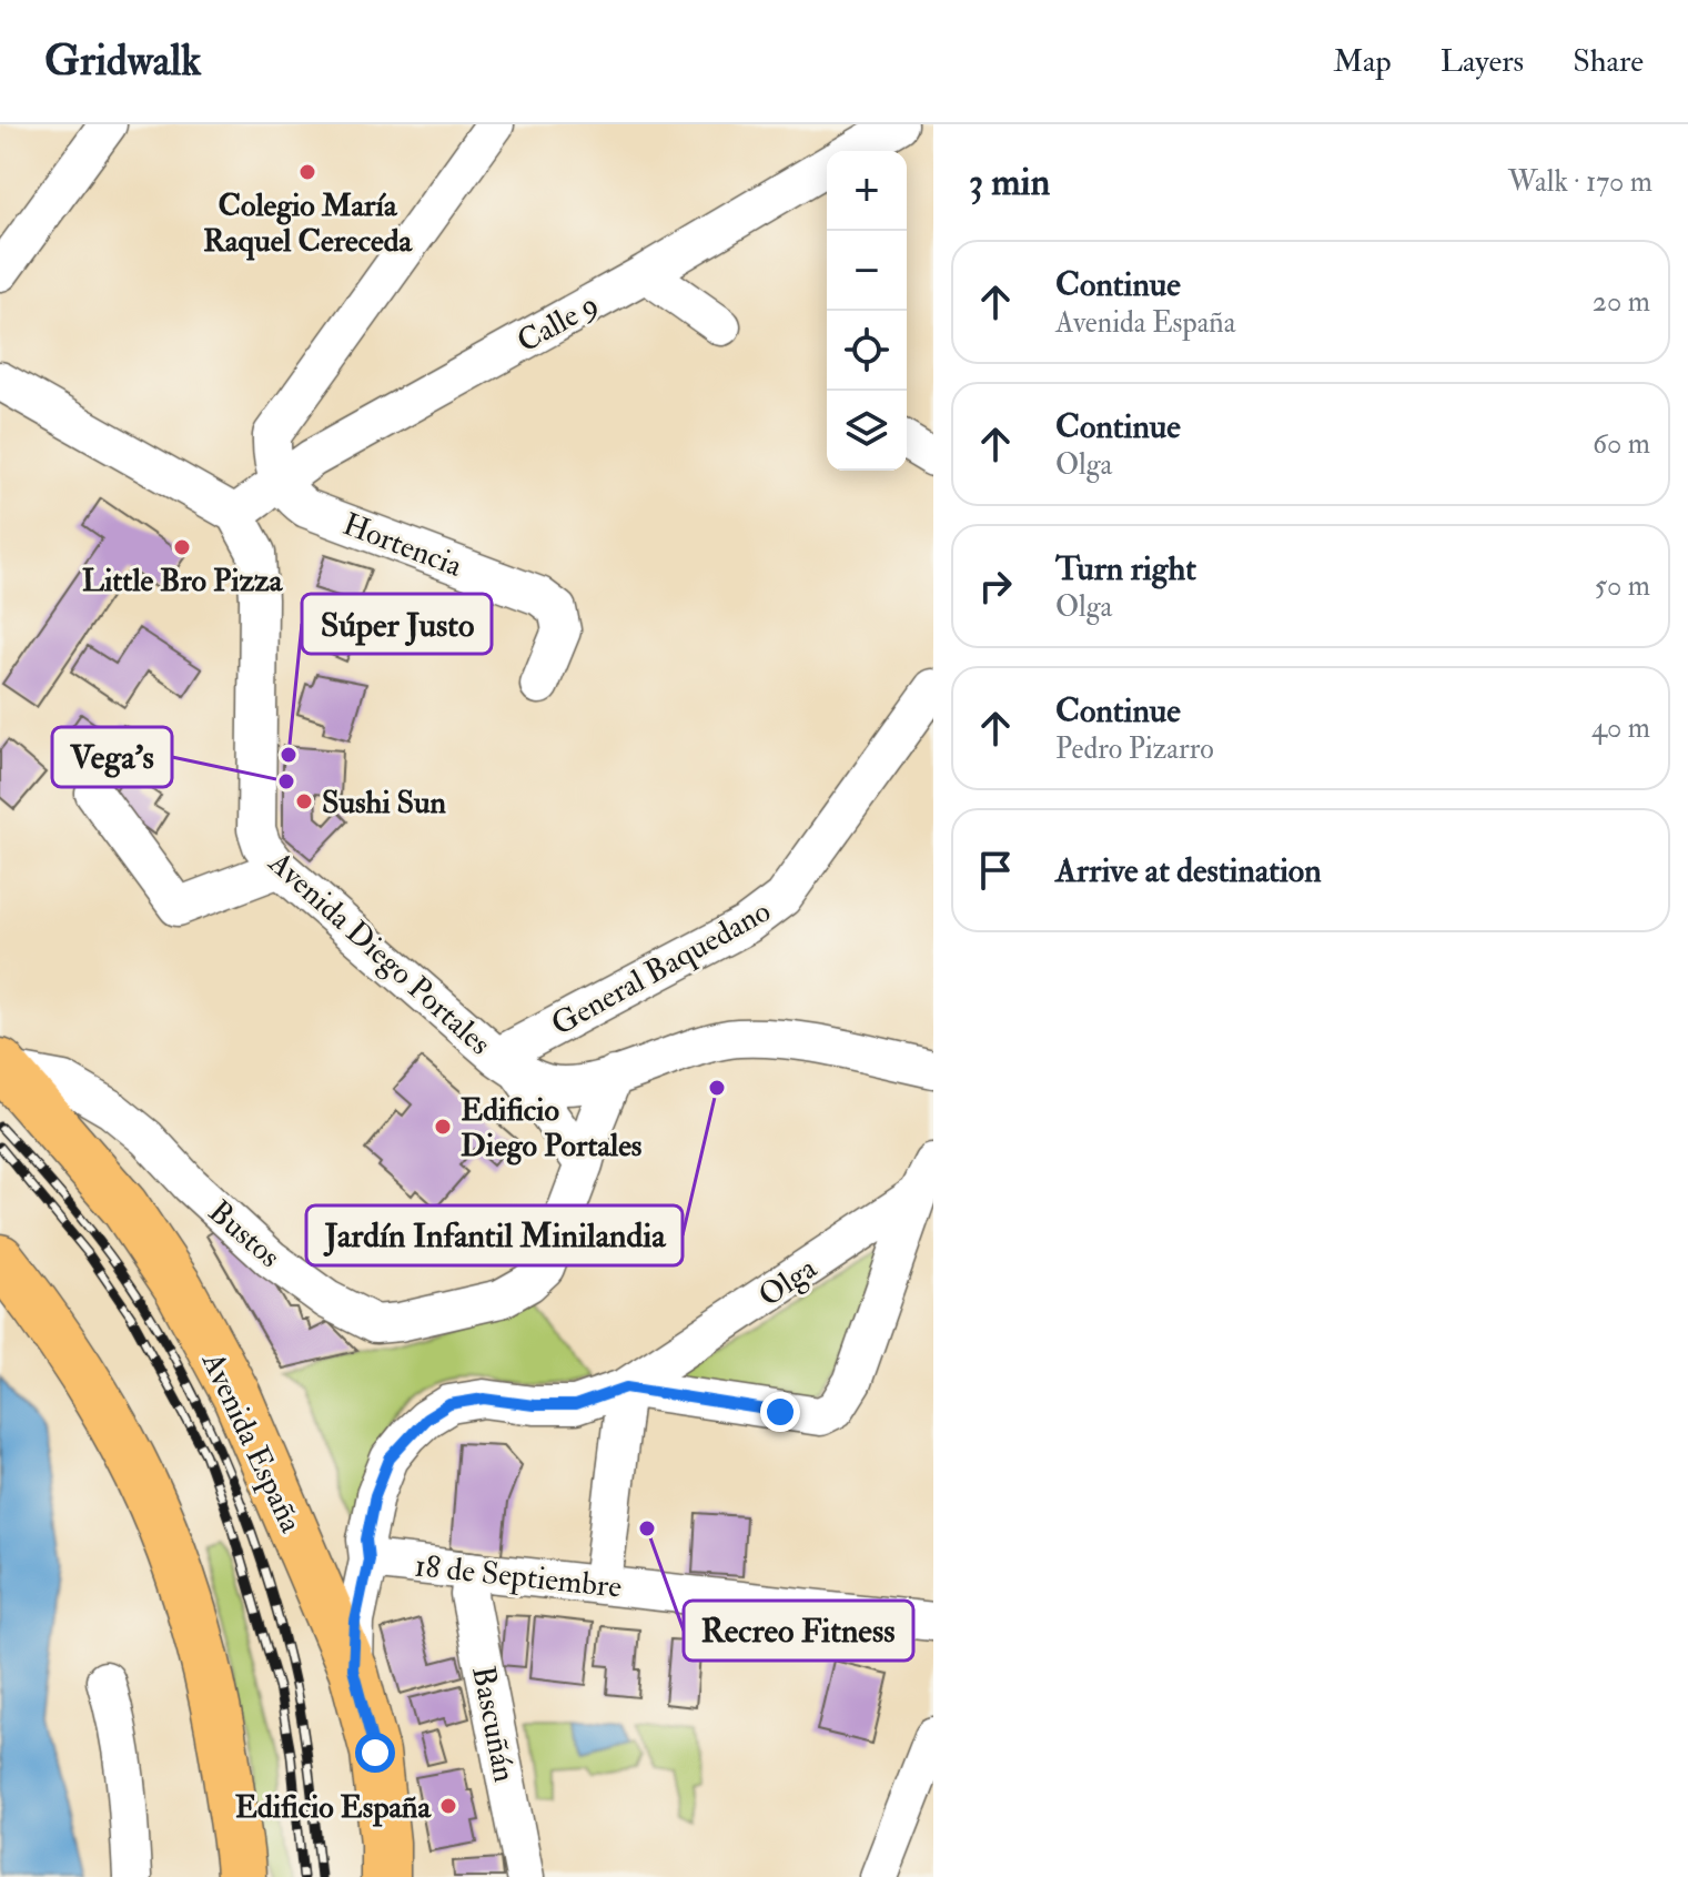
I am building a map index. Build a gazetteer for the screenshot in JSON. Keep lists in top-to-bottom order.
{
  "streets": {
    "main road": ["Avenida España"],
    "street": [
      "Calle 9",
      "Hortencia",
      "Avenida Diego Portales",
      "General Baquedano",
      "Bustos",
      "Olga",
      "18 de Septiembre",
      "Bascuñán"
    ]
  },
  "crossings": [
    ["Calle 9", "Hortencia"],
    ["Calle 9", "Avenida Diego Portales"],
    ["Avenida Diego Portales", "General Baquedano"],
    ["Avenida Diego Portales", "Bustos"],
    ["Bustos", "Avenida España"],
    ["Olga", "Avenida España"],
    ["Olga", "18 de Septiembre"],
    ["18 de Septiembre", "Bascuñán"]
  ],
  "places": [
    "Colegio María Raquel Cereceda",
    "Little Bro Pizza",
    "Súper Justo",
    "Vega's",
    "Sushi Sun",
    "Jardín Infantil Minilandia",
    "Edificio Diego Portales",
    "Recreo Fitness",
    "Edificio España"
  ],
  "page": {
    "header": "Gridwalk",
    "nav": ["Map", "Layers", "Share"],
    "heading": ["3 min", "Walk · 170 m"],
    "map_buttons": ["+", "−"],
    "list": [
      ["Continue", "Avenida España", "20 m"],
      ["Continue", "Olga", "60 m"],
      ["Turn right", "Olga", "50 m"],
      ["Continue", "Pedro Pizarro", "40 m"],
      "Arrive at destination"
    ]
  }
}
